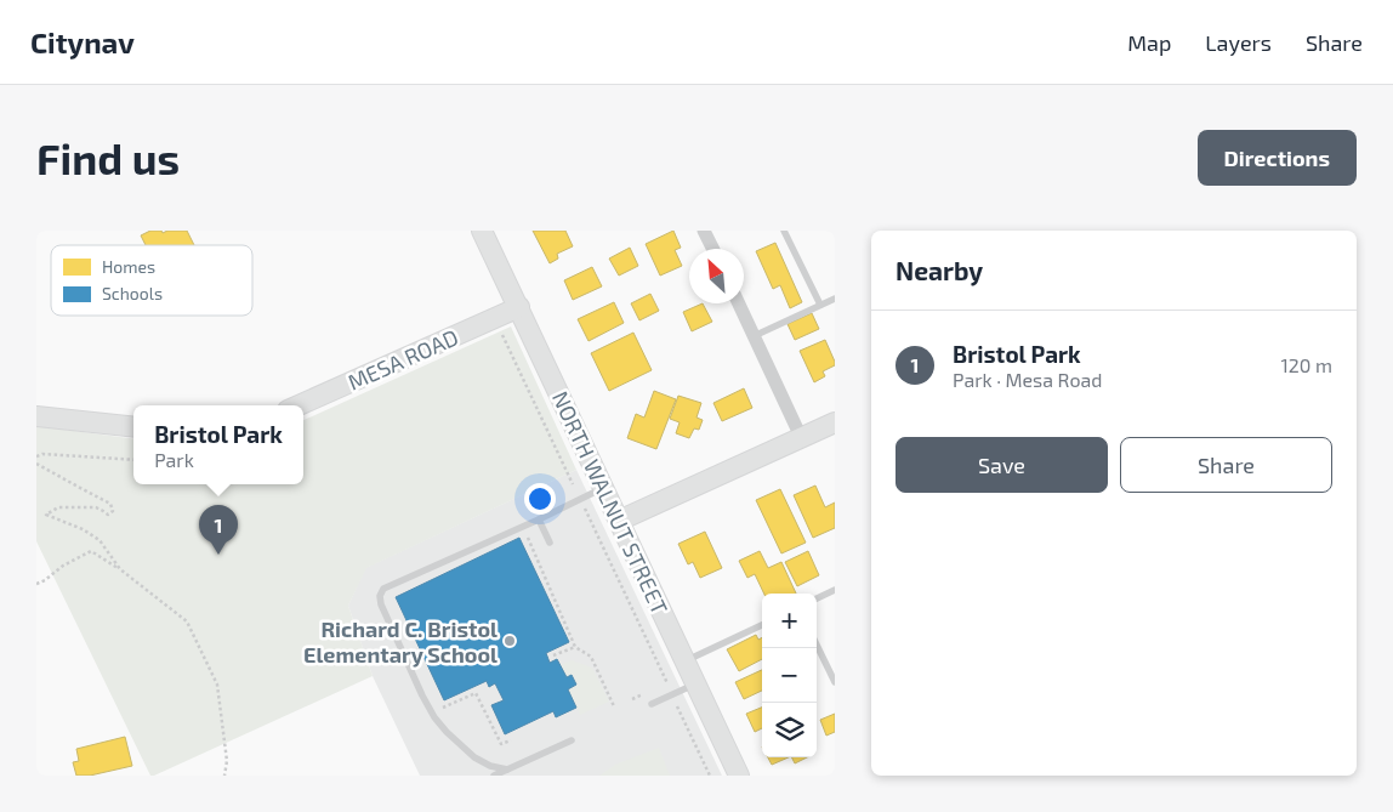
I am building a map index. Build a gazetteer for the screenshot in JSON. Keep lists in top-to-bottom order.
{
  "streets": {
    "main road": ["MESA ROAD", "NORTH WALNUT STREET"]
  },
  "crossings": [
    ["MESA ROAD", "NORTH WALNUT STREET"]
  ],
  "places": ["Richard C. Bristol Elementary School"],
  "legend": ["Homes", "Schools"],
  "north": "top left",
  "page": {
    "header": "Citynav",
    "nav": ["Map", "Layers", "Share"],
    "buttons": [
      "Directions",
      ["Save", "Share"]
    ],
    "title": "Find us",
    "heading": "Nearby",
    "list": [
      {
        "mark": "1",
        "name": "Bristol Park",
        "note": "Park · Mesa Road",
        "value": "120 m"
      }
    ],
    "popup": ["Bristol Park", "Park"],
    "pins": "1",
    "map_buttons": ["+", "−"]
  }
}
